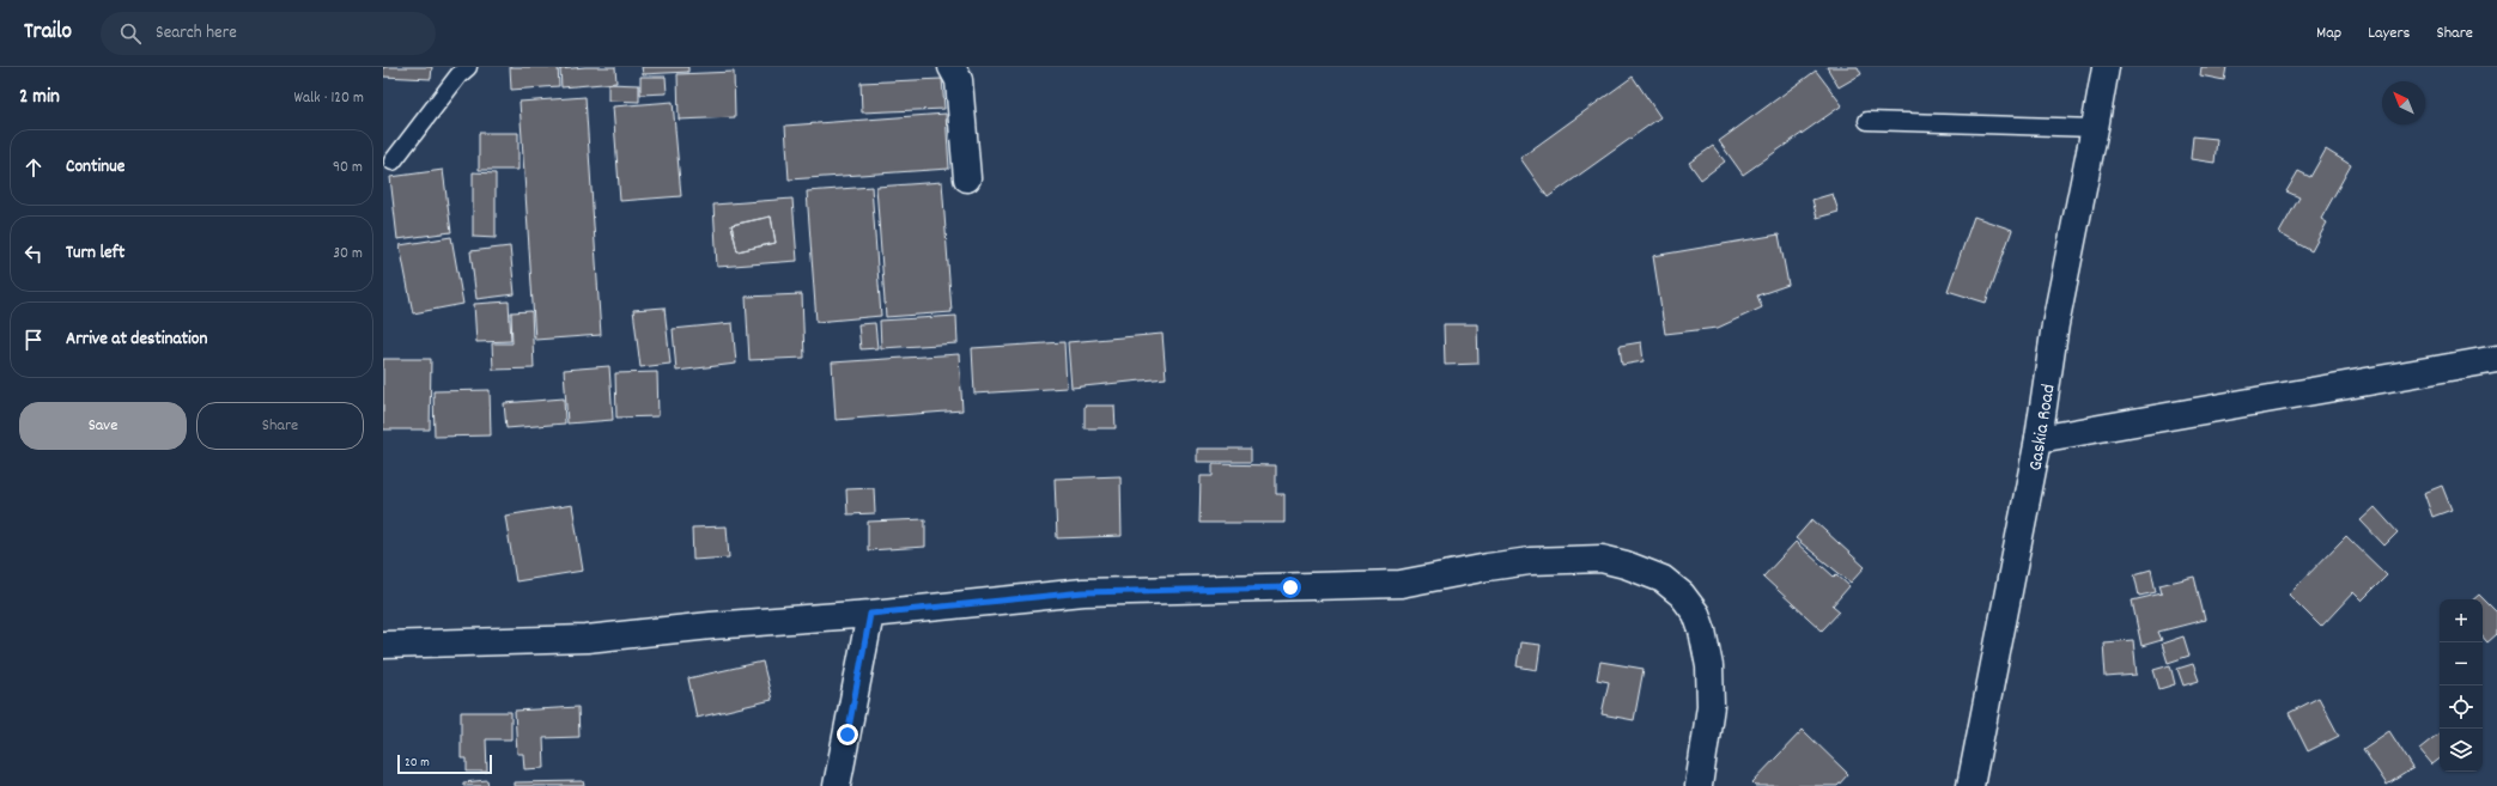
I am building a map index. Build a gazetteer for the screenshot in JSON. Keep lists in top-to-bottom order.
{
  "streets": {
    "street": ["Gaskia Road"]
  },
  "scale_bar": "20 m",
  "north": "top left",
  "page": {
    "header": "Trailo",
    "search": "Search here",
    "nav": ["Map", "Layers", "Share"],
    "heading": ["2 min", "Walk · 120 m"],
    "list": [
      ["Continue", "90 m"],
      ["Turn left", "30 m"],
      "Arrive at destination"
    ],
    "buttons": ["Save", "Share"],
    "map_buttons": ["+", "−"],
    "scale": "20 m"
  }
}
